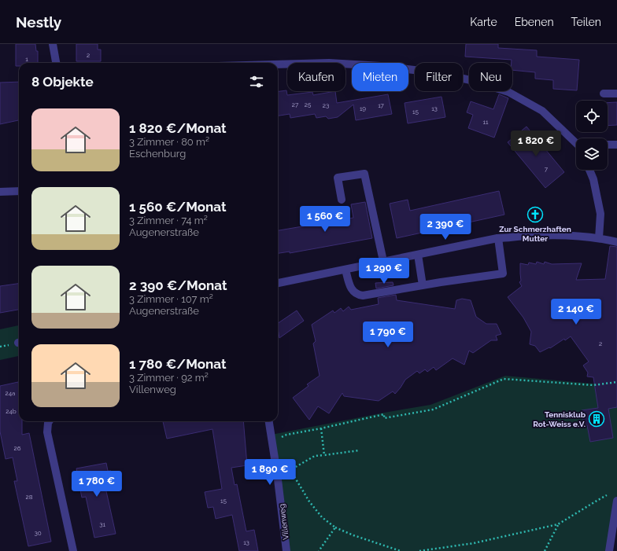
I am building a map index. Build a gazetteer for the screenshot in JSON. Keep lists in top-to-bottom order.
{
  "streets": {
    "street": ["Villenweg"]
  },
  "places": {
    "church": ["Zur Schmerzhaften Mutter"],
    "building": ["Tennisklub Rot-Weiss e.V."]
  },
  "house_numbers": [
    "2",
    "1",
    "27",
    "25",
    "23",
    "17",
    "19",
    "13",
    "15",
    "11",
    "7",
    "2",
    "24a",
    "24b",
    "26",
    "28",
    "15",
    "31",
    "30",
    "13"
  ],
  "page": {
    "header": "Nestly",
    "nav": ["Karte", "Ebenen", "Teilen"],
    "chip": [
      "Kaufen",
      "Mieten",
      "Filter",
      "Neu"
    ],
    "heading": "8 Objekte",
    "list": [
      {
        "name": "1 820 €/Monat",
        "note": "3 Zimmer · 80 m² · Eschenburg"
      },
      {
        "name": "1 560 €/Monat",
        "note": "3 Zimmer · 74 m² · Augenerstraße"
      },
      {
        "name": "2 390 €/Monat",
        "note": "3 Zimmer · 107 m² · Augenerstraße"
      },
      {
        "name": "1 780 €/Monat",
        "note": "3 Zimmer · 92 m² · Villenweg"
      }
    ],
    "price": [
      "1 820 €",
      "1 560 €",
      "2 390 €",
      "1 290 €",
      "2 140 €",
      "1 790 €",
      "1 890 €",
      "1 780 €"
    ]
  }
}
